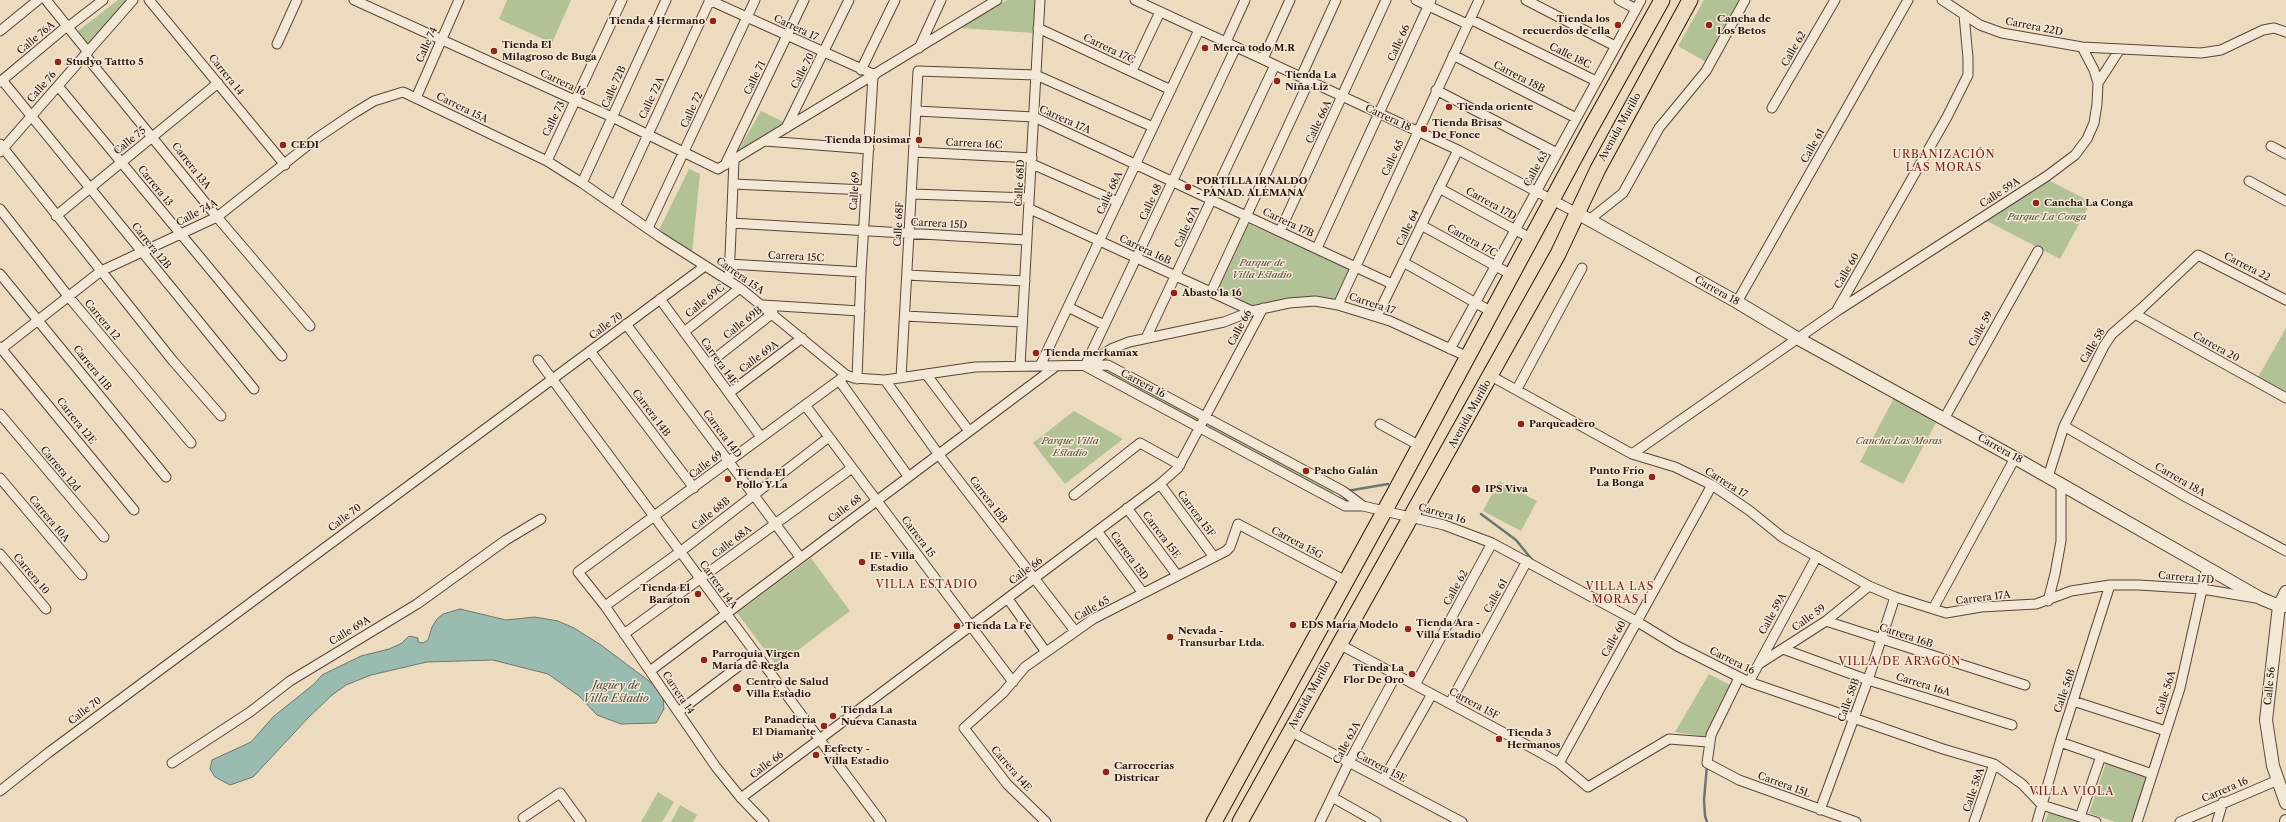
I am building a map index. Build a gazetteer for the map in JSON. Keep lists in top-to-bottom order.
{
  "streets": {
    "main road": ["Avenida Murillo"],
    "street": [
      "Carrera 22D",
      "Carrera 17",
      "Calle 76A",
      "Calle 66",
      "Calle 74",
      "Carrera 17C",
      "Calle 62",
      "Calle 18C",
      "Calle 70",
      "Carrera 14",
      "Carrera 18B",
      "Calle 71",
      "Carrera 16",
      "Calle 76",
      "Calle 72B",
      "Calle 72A",
      "Carrera 15A",
      "Calle 72",
      "Carrera 18",
      "Calle 73",
      "Carrera 17A",
      "Calle 66A",
      "Calle 75",
      "Carrera 16C",
      "Calle 61",
      "Calle 65",
      "Carrera 13A",
      "Calle 63",
      "Calle 68D",
      "Carrera 13",
      "Calle 69",
      "Calle 68A",
      "Calle 59A",
      "Calle 68",
      "Carrera 17D",
      "Calle 74A",
      "Carrera 17B",
      "Calle 68F",
      "Carrera 15D",
      "Calle 67A",
      "Calle 64",
      "Carrera 12B",
      "Carrera 16B",
      "Carrera 15C",
      "Carrera 22",
      "Calle 60",
      "Calle 69C",
      "Carrera 12",
      "Calle 69B",
      "Calle 59",
      "Calle 58",
      "Carrera 20",
      "Calle 69A",
      "Carrera 14E",
      "Carrera 11B",
      "Carrera 14B",
      "Carrera 12E",
      "Carrera 14D",
      "Carrera 12d",
      "Carrera 18A",
      "Carrera 15B",
      "Calle 68B",
      "Carrera 15F",
      "Carrera 10A",
      "Carrera 15E",
      "Carrera 15",
      "Carrera 15G",
      "Carrera 10",
      "Carrera 14A",
      "Carrera 16A",
      "Calle 56",
      "Calle 56B",
      "Calle 56A",
      "Calle 58B",
      "Calle 62A",
      "Carrera 15L",
      "Calle 58A"
    ]
  },
  "crossings": [
    ["Carrera 22D", "Calle 59A"],
    ["Carrera 22D", "Calle 60"],
    ["Carrera 17", "Calle 66"],
    ["Carrera 17", "Calle 70"],
    ["Carrera 17", "Calle 71"],
    ["Carrera 17", "Calle 72A"],
    ["Carrera 17", "Calle 72"],
    ["Carrera 17", "Carrera 17A"],
    ["Carrera 17", "Avenida Murillo"],
    ["Carrera 17", "Calle 65"],
    ["Carrera 17", "Calle 63"],
    ["Carrera 17", "Calle 69"],
    ["Carrera 17", "Calle 59A"],
    ["Carrera 17", "Calle 64"],
    ["Carrera 17", "Calle 60"],
    ["Carrera 17", "Calle 59"],
    ["Carrera 17", "Calle 58B"],
    ["Calle 76A", "Carrera 13A"],
    ["Calle 76A", "Carrera 12B"],
    ["Calle 66", "Calle 18C"],
    ["Calle 66", "Carrera 14"],
    ["Calle 66", "Carrera 16"],
    ["Calle 66", "Carrera 18"],
    ["Calle 66", "Carrera 17B"],
    ["Calle 66", "Carrera 15D"],
    ["Calle 66", "Carrera 15B"],
    ["Calle 66", "Carrera 15F"],
    ["Calle 66", "Carrera 15E"],
    ["Calle 66", "Carrera 15"],
    ["Calle 66", "Carrera 14A"],
    ["Calle 74", "Carrera 16"],
    ["Calle 74", "Carrera 15A"],
    ["Carrera 17C", "Calle 63"],
    ["Carrera 17C", "Calle 68D"],
    ["Carrera 17C", "Calle 68A"],
    ["Carrera 17C", "Calle 64"],
    ["Calle 62", "Carrera 16"],
    ["Calle 62", "Carrera 15F"],
    ["Calle 18C", "Calle 65"],
    ["Calle 18C", "Calle 63"],
    ["Calle 70", "Carrera 15A"],
    ["Calle 70", "Carrera 14E"],
    ["Calle 70", "Carrera 14B"],
    ["Calle 70", "Carrera 14D"],
    ["Calle 70", "Carrera 14A"],
    ["Carrera 14", "Calle 75"],
    ["Carrera 14", "Calle 69"],
    ["Carrera 14", "Calle 68A"],
    ["Carrera 14", "Calle 68"],
    ["Carrera 14", "Calle 74A"],
    ["Carrera 14", "Calle 68B"],
    ["Carrera 18B", "Calle 65"],
    ["Carrera 18B", "Calle 63"],
    ["Calle 71", "Carrera 16"],
    ["Carrera 16", "Calle 72B"],
    ["Carrera 16", "Calle 72A"],
    ["Carrera 16", "Carrera 15A"],
    ["Carrera 16", "Calle 72"],
    ["Carrera 16", "Calle 73"],
    ["Carrera 16", "Avenida Murillo"],
    ["Carrera 16", "Calle 61"],
    ["Carrera 16", "Calle 59A"],
    ["Carrera 16", "Calle 68"],
    ["Carrera 16", "Calle 60"],
    ["Carrera 16", "Calle 56"],
    ["Carrera 16", "Calle 56B"],
    ["Carrera 16", "Calle 58B"],
    ["Carrera 16", "Calle 58A"],
    ["Calle 76", "Carrera 13A"],
    ["Calle 76", "Carrera 13"],
    ["Calle 76", "Carrera 12B"],
    ["Calle 72B", "Carrera 15A"],
    ["Calle 72A", "Carrera 15A"],
    ["Carrera 15A", "Calle 72"],
    ["Carrera 15A", "Calle 73"],
    ["Carrera 15A", "Calle 68D"],
    ["Carrera 15A", "Calle 69"],
    ["Carrera 15A", "Calle 68A"],
    ["Carrera 15A", "Calle 68"],
    ["Carrera 15A", "Calle 74A"],
    ["Carrera 15A", "Calle 68F"],
    ["Carrera 15A", "Calle 69C"],
    ["Carrera 15A", "Calle 69B"],
    ["Carrera 15A", "Calle 69A"],
    ["Carrera 15A", "Carrera 15B"],
    ["Carrera 18", "Calle 66A"],
    ["Carrera 18", "Avenida Murillo"],
    ["Carrera 18", "Calle 61"],
    ["Carrera 18", "Calle 65"],
    ["Carrera 18", "Calle 63"],
    ["Carrera 18", "Calle 68A"],
    ["Carrera 18", "Calle 68"],
    ["Carrera 18", "Carrera 17D"],
    ["Carrera 18", "Calle 67A"],
    ["Carrera 18", "Calle 64"],
    ["Carrera 18", "Calle 60"],
    ["Carrera 18", "Calle 59"],
    ["Carrera 18", "Calle 58"],
    ["Carrera 18", "Calle 56"],
    ["Carrera 18", "Calle 56A"],
    ["Carrera 17A", "Calle 68D"],
    ["Carrera 17A", "Calle 68A"],
    ["Carrera 17A", "Calle 68"],
    ["Carrera 17A", "Carrera 17B"],
    ["Carrera 17A", "Calle 68F"],
    ["Calle 66A", "Carrera 17B"],
    ["Avenida Murillo", "Carrera 15F"],
    ["Avenida Murillo", "Carrera 15E"],
    ["Calle 75", "Carrera 13A"],
    ["Calle 75", "Carrera 13"],
    ["Calle 75", "Carrera 12B"],
    ["Carrera 16C", "Calle 68D"],
    ["Carrera 16C", "Calle 68A"],
    ["Carrera 16C", "Calle 68F"],
    ["Calle 61", "Carrera 15F"],
    ["Calle 65", "Carrera 17B"],
    ["Calle 65", "Carrera 15D"],
    ["Calle 65", "Carrera 14E"],
    ["Calle 65", "Carrera 15B"],
    ["Calle 65", "Carrera 15F"],
    ["Calle 65", "Carrera 15E"],
    ["Calle 65", "Carrera 15"],
    ["Calle 65", "Carrera 15G"],
    ["Carrera 13A", "Calle 74A"],
    ["Calle 63", "Carrera 17D"],
    ["Calle 68D", "Calle 68F"],
    ["Calle 68D", "Carrera 15D"],
    ["Calle 68D", "Carrera 16B"],
    ["Carrera 13", "Calle 74A"],
    ["Calle 69", "Carrera 15D"],
    ["Calle 69", "Carrera 15C"],
    ["Calle 69", "Carrera 14E"],
    ["Calle 69", "Carrera 14B"],
    ["Calle 69", "Carrera 14D"],
    ["Calle 69", "Carrera 15"],
    ["Calle 69", "Carrera 14A"],
    ["Calle 68A", "Carrera 16B"],
    ["Calle 68A", "Carrera 14D"],
    ["Calle 68A", "Carrera 15"],
    ["Calle 68A", "Carrera 14A"],
    ["Calle 59A", "Calle 60"],
    ["Calle 59A", "Calle 59"],
    ["Calle 68", "Carrera 17B"],
    ["Calle 68", "Carrera 16B"],
    ["Calle 68", "Carrera 14D"],
    ["Calle 68", "Carrera 15B"],
    ["Calle 68", "Carrera 15"],
    ["Calle 68", "Carrera 14A"],
    ["Carrera 17D", "Calle 64"],
    ["Carrera 17D", "Calle 56B"],
    ["Carrera 17D", "Calle 56A"],
    ["Calle 74A", "Carrera 12B"],
    ["Calle 74A", "Carrera 12"],
    ["Calle 74A", "Carrera 11B"],
    ["Calle 74A", "Carrera 12E"],
    ["Carrera 17B", "Calle 67A"],
    ["Carrera 17B", "Calle 64"],
    ["Calle 68F", "Carrera 15D"],
    ["Calle 67A", "Carrera 16B"],
    ["Carrera 16B", "Calle 59"],
    ["Carrera 16B", "Calle 58B"],
    ["Carrera 22", "Calle 58"],
    ["Calle 60", "Carrera 15F"],
    ["Calle 69C", "Carrera 14E"],
    ["Calle 69B", "Carrera 14E"],
    ["Calle 59", "Carrera 16A"],
    ["Calle 58", "Carrera 20"],
    ["Calle 58", "Carrera 18A"],
    ["Calle 69A", "Carrera 14E"],
    ["Carrera 14D", "Calle 68B"],
    ["Calle 68B", "Carrera 15"],
    ["Calle 68B", "Carrera 14A"],
    ["Carrera 15F", "Calle 62A"],
    ["Carrera 15F", "Carrera 15L"],
    ["Carrera 15E", "Calle 62A"],
    ["Carrera 16A", "Calle 58B"],
    ["Calle 58B", "Carrera 15L"]
  ],
  "districts": [
    "URBANIZACIÓN LAS MORAS",
    "VILLA ESTADIO",
    "VILLA LAS MORAS I",
    "VILLA DE ARAGÓN",
    "VILLA VIOLA"
  ],
  "water": ["Jagüey de Villa Estadio"],
  "parks": [
    "Parque La Conga",
    "Parque de Villa Estadio",
    "Parque Villa Estadio",
    "Cancha Las Moras"
  ],
  "places": [
    "Tienda 4 Hermano",
    "Tienda los recuerdos de ella",
    "Cancha de Los Betos",
    "Merca todo M.R",
    "Tienda El Milagroso de Buga",
    "Studyo Tattto 5",
    "Tienda La Niña Liz",
    "Tienda oriente",
    "Tienda Brisas De Fonce",
    "Tienda Diosimar",
    "CEDI",
    "PORTILLA IRNALDO - PANAD. ALEMANA",
    "Cancha La Conga",
    "Abasto la 16",
    "Tienda merkamax",
    "Parqueadero",
    "Pacho Galán",
    "Punto Frío La Bonga",
    "Tienda El Pollo Y La",
    "IPS Viva",
    "IE - Villa Estadio",
    "Tienda El Baraton",
    "EDS María Modelo",
    "Tienda La Fe",
    "Tienda Ara - Villa Estadio",
    "Nevada - Transurbar Ltda.",
    "Parroquia Virgen Maria de Regla",
    "Tienda La Flor De Oro",
    "Centro de Salud Villa Estadio",
    "Tienda La Nueva Canasta",
    "Panadería El Diamante",
    "Tienda 3 Hermanos",
    "Eefecty - Villa Estadio",
    "Carrocerías Districar"
  ]
}
